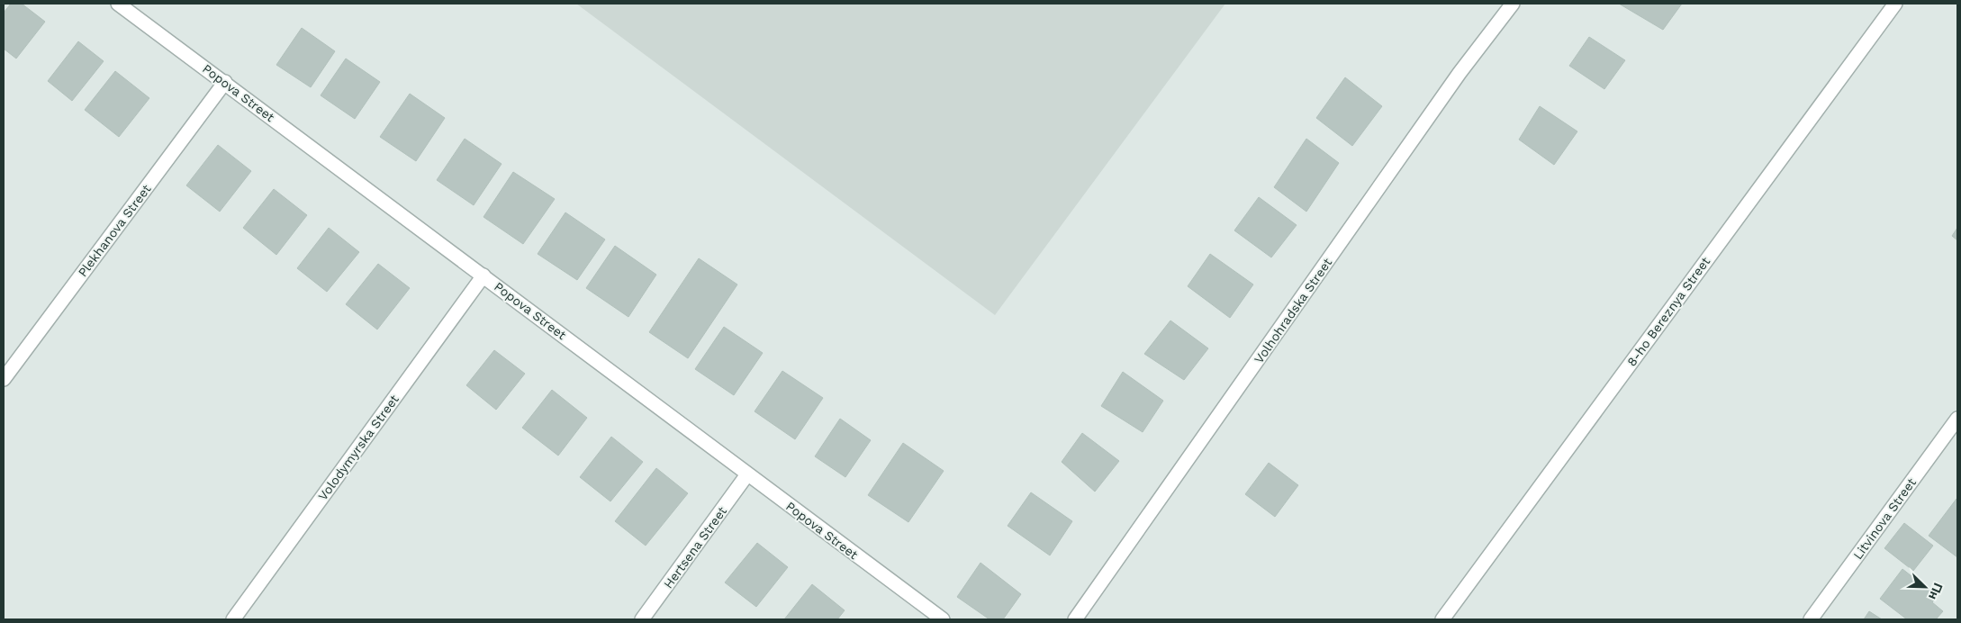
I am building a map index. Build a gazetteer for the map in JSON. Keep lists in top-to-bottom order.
{
  "streets": {
    "street": [
      "Popova Street",
      "Plekhanova Street",
      "Volhohradska Street",
      "8-ho Bereznya Street",
      "Volodymyrska Street",
      "Litvinova Street",
      "Hertsena Street"
    ]
  },
  "crossings": [
    ["Popova Street", "Plekhanova Street"],
    ["Popova Street", "Volodymyrska Street"],
    ["Popova Street", "Hertsena Street"]
  ],
  "north": "bottom right"
}
